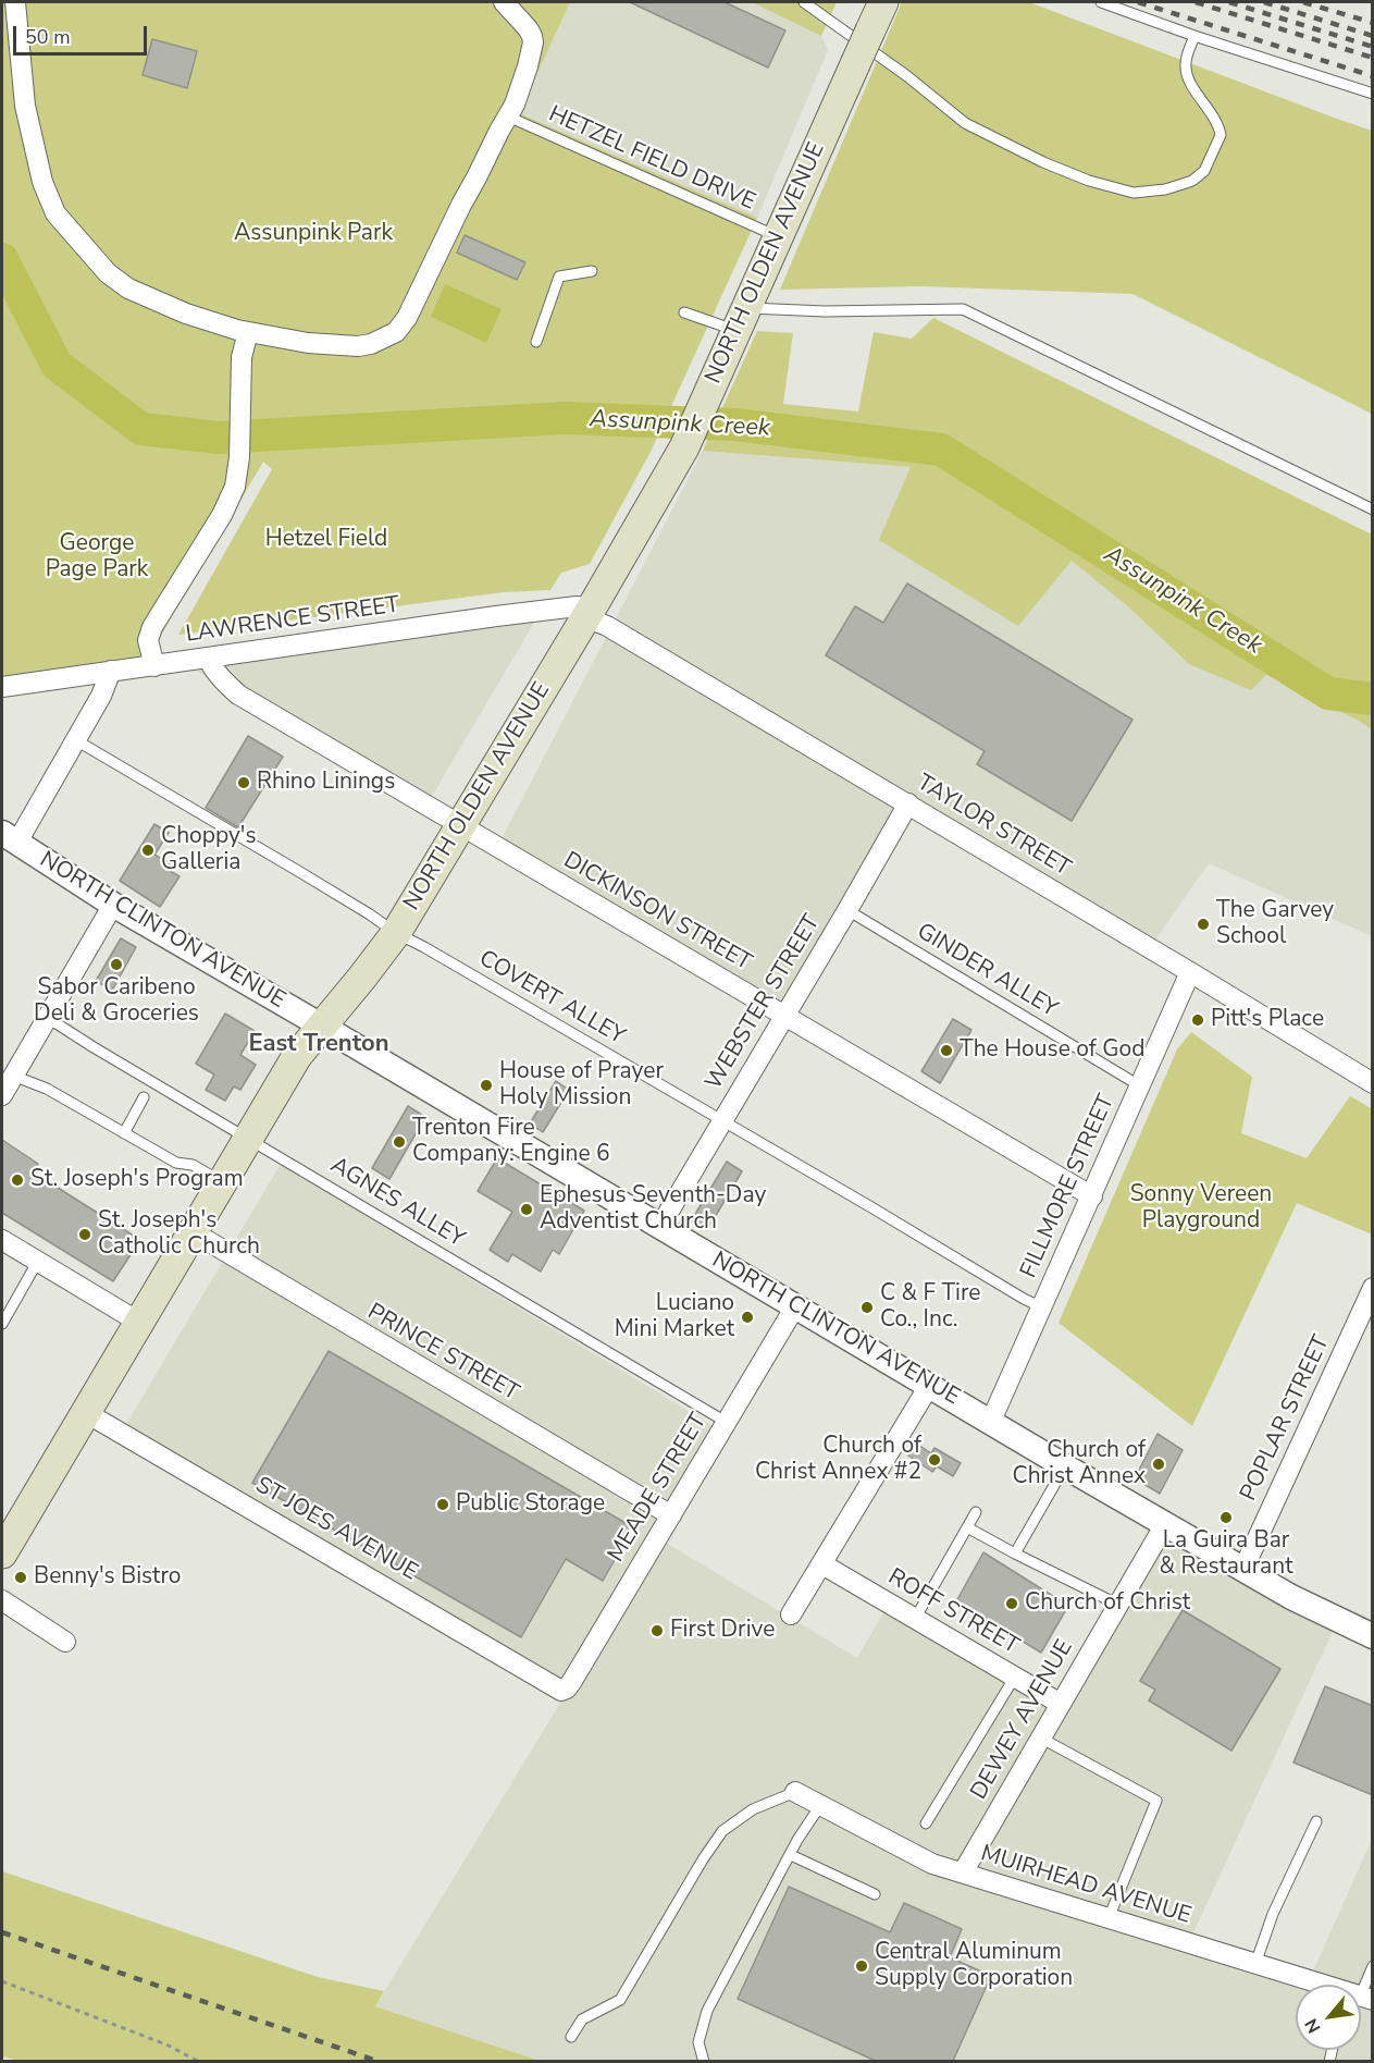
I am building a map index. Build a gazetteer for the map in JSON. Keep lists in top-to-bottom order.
{
  "streets": {
    "main road": ["NORTH OLDEN AVENUE"],
    "street": [
      "LAWRENCE STREET",
      "TAYLOR STREET",
      "DICKINSON STREET",
      "NORTH CLINTON AVENUE",
      "WEBSTER STREET",
      "FILLMORE STREET",
      "PRINCE STREET",
      "POPLAR STREET",
      "MEADE STREET",
      "ST JOES AVENUE",
      "ROFF STREET",
      "DEWEY AVENUE",
      "MUIRHEAD AVENUE"
    ],
    "lane": [
      "HETZEL FIELD DRIVE",
      "GINDER ALLEY",
      "COVERT ALLEY",
      "AGNES ALLEY"
    ]
  },
  "crossings": [
    ["HETZEL FIELD DRIVE", "NORTH OLDEN AVENUE"],
    ["NORTH OLDEN AVENUE", "LAWRENCE STREET"],
    ["NORTH OLDEN AVENUE", "TAYLOR STREET"],
    ["NORTH OLDEN AVENUE", "DICKINSON STREET"],
    ["NORTH OLDEN AVENUE", "NORTH CLINTON AVENUE"],
    ["NORTH OLDEN AVENUE", "COVERT ALLEY"],
    ["NORTH OLDEN AVENUE", "AGNES ALLEY"],
    ["NORTH OLDEN AVENUE", "PRINCE STREET"],
    ["NORTH OLDEN AVENUE", "ST JOES AVENUE"],
    ["LAWRENCE STREET", "TAYLOR STREET"],
    ["LAWRENCE STREET", "DICKINSON STREET"],
    ["TAYLOR STREET", "WEBSTER STREET"],
    ["TAYLOR STREET", "FILLMORE STREET"],
    ["DICKINSON STREET", "WEBSTER STREET"],
    ["DICKINSON STREET", "FILLMORE STREET"],
    ["NORTH CLINTON AVENUE", "WEBSTER STREET"],
    ["NORTH CLINTON AVENUE", "FILLMORE STREET"],
    ["NORTH CLINTON AVENUE", "POPLAR STREET"],
    ["NORTH CLINTON AVENUE", "MEADE STREET"],
    ["NORTH CLINTON AVENUE", "DEWEY AVENUE"],
    ["GINDER ALLEY", "WEBSTER STREET"],
    ["GINDER ALLEY", "FILLMORE STREET"],
    ["COVERT ALLEY", "WEBSTER STREET"],
    ["COVERT ALLEY", "FILLMORE STREET"],
    ["AGNES ALLEY", "MEADE STREET"],
    ["PRINCE STREET", "MEADE STREET"],
    ["MEADE STREET", "ST JOES AVENUE"],
    ["ROFF STREET", "DEWEY AVENUE"],
    ["DEWEY AVENUE", "MUIRHEAD AVENUE"]
  ],
  "districts": ["East Trenton"],
  "water": ["Assunpink Creek"],
  "parks": [
    "Assunpink Park",
    "Hetzel Field",
    "George Page Park",
    "Sonny Vereen Playground"
  ],
  "places": [
    "Rhino Linings",
    "Choppy's Galleria",
    "The Garvey School",
    "Sabor Caribeno Deli & Groceries",
    "Pitt's Place",
    "The House of God",
    "House of Prayer Holy Mission",
    "Trenton Fire Company: Engine 6",
    "St. Joseph's Program",
    "Ephesus Seventh-Day Adventist Church",
    "St. Joseph's Catholic Church",
    "C & F Tire Co., Inc.",
    "Luciano Mini Market",
    "Church of Christ Annex #2",
    "Church of Christ Annex",
    "Public Storage",
    "La Guira Bar & Restaurant",
    "Benny's Bistro",
    "Church of Christ",
    "First Drive",
    "Central Aluminum Supply Corporation"
  ],
  "scale_bar": "50 m",
  "north": "bottom left"
}
